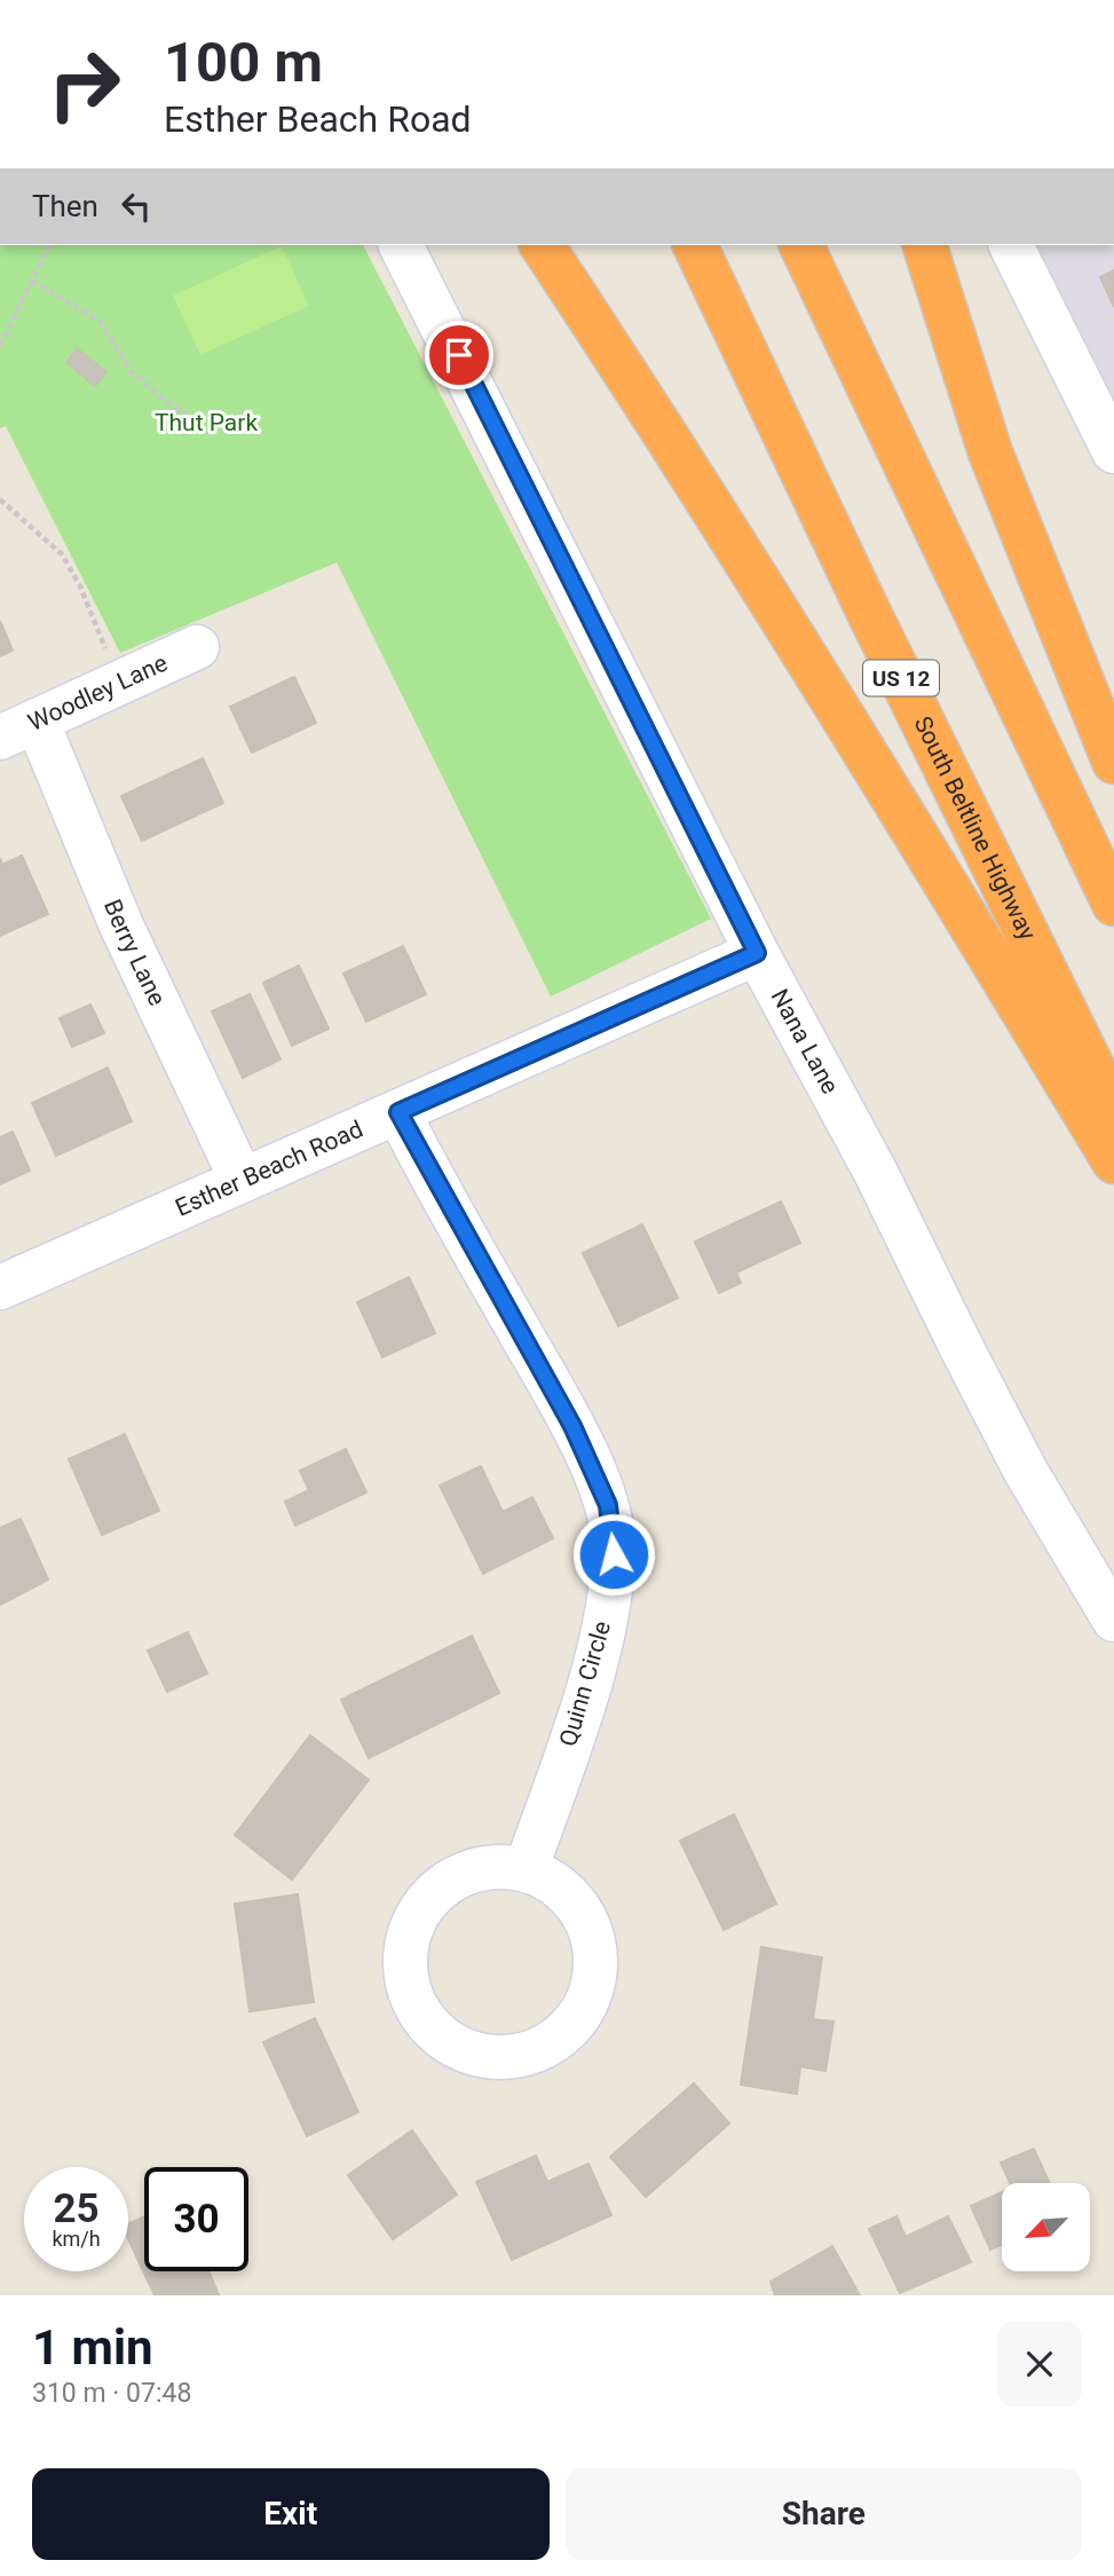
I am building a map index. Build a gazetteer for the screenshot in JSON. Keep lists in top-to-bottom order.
{
  "streets": {
    "highway": ["US 12", "South Beltline Highway"],
    "street": [
      "Woodley Lane",
      "Berry Lane",
      "Nana Lane",
      "Esther Beach Road",
      "Quinn Circle"
    ]
  },
  "crossings": [
    ["Woodley Lane", "Berry Lane"],
    ["Berry Lane", "Esther Beach Road"],
    ["Nana Lane", "Esther Beach Road"],
    ["Esther Beach Road", "Quinn Circle"]
  ],
  "parks": ["Thut Park"],
  "north": "bottom left",
  "page": {
    "turn": ["100 m", "Esther Beach Road"],
    "then": "Then",
    "speed": "25 km/h",
    "limit": "30",
    "heading": ["1 min", "310 m · 07:48"],
    "buttons": ["Exit", "Share"]
  }
}
